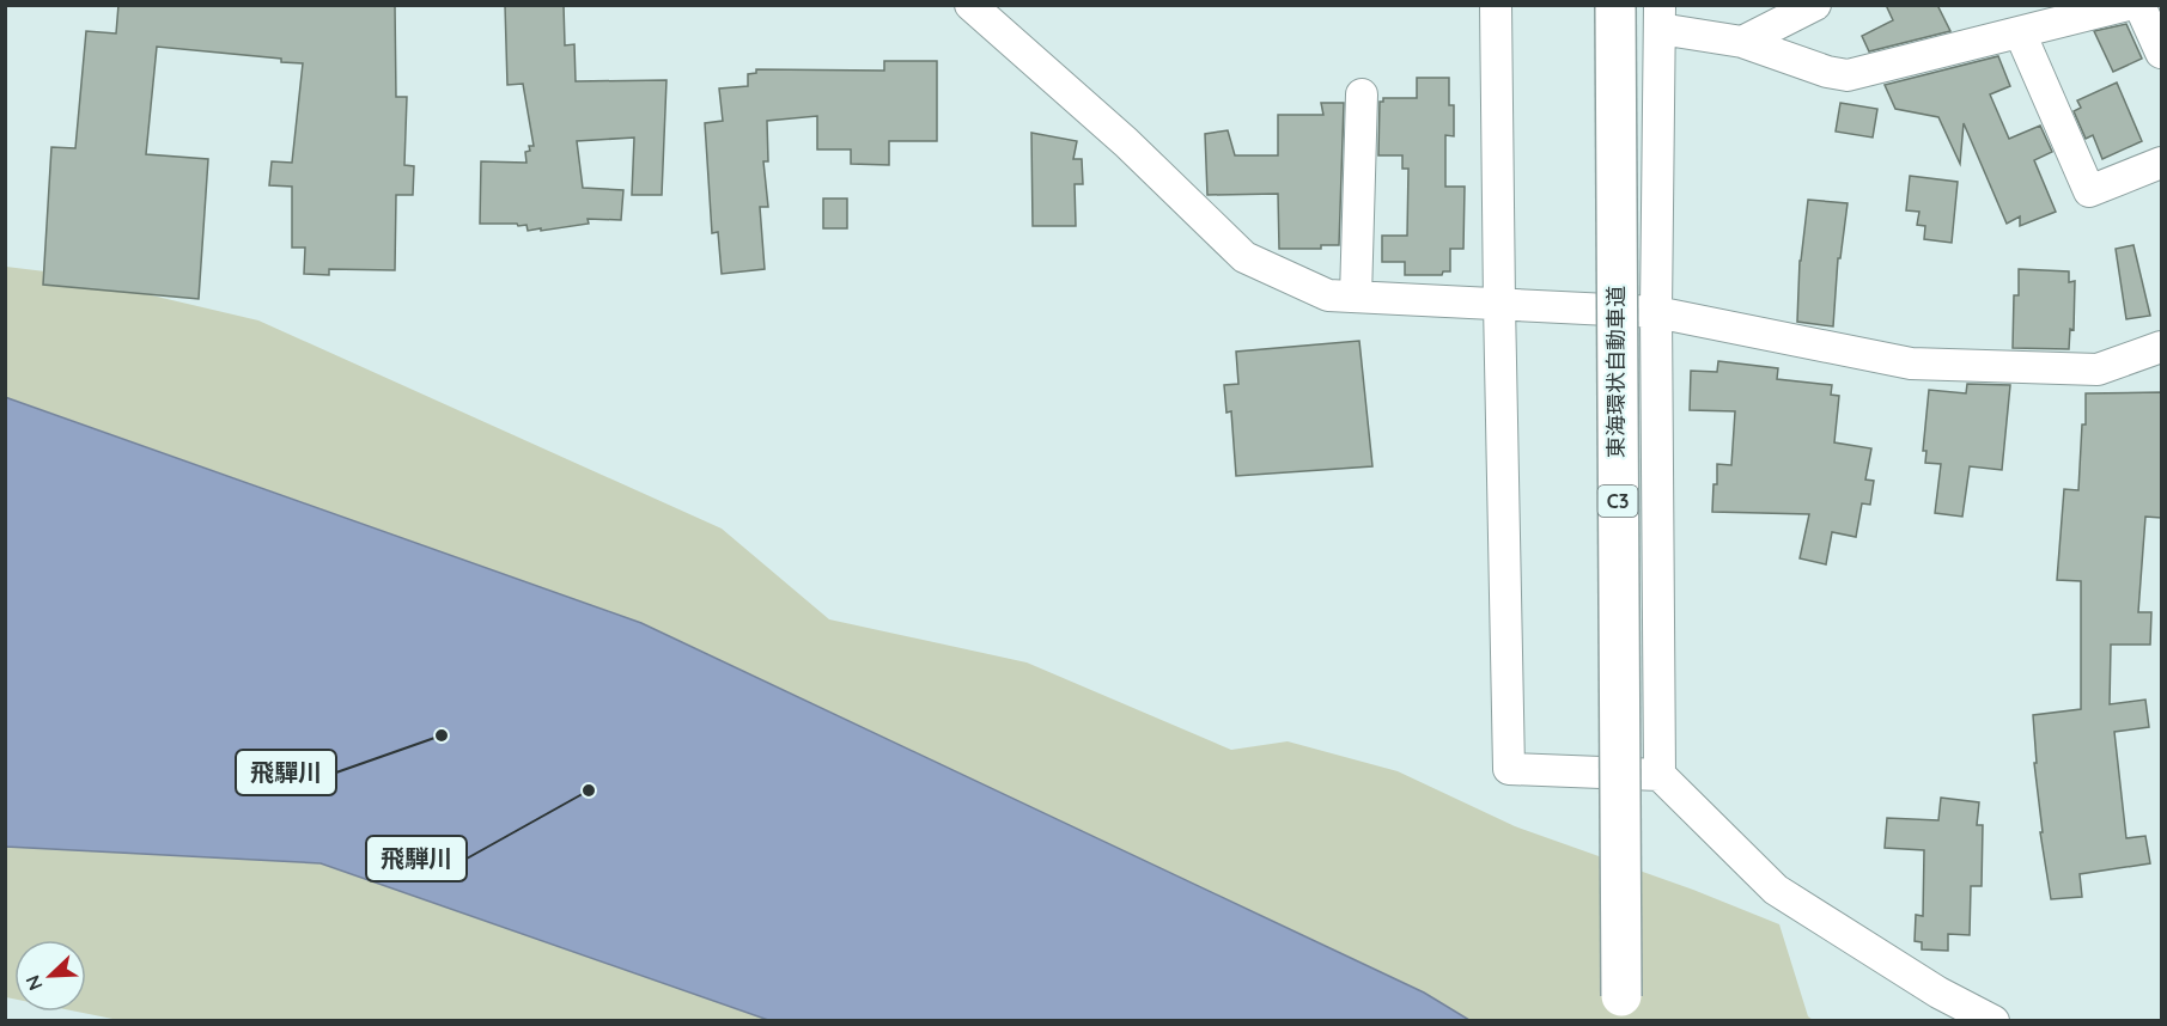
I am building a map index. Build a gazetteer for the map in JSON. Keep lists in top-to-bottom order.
{
  "streets": {
    "highway": ["東海環状自動車道", "C3"]
  },
  "places": ["飛驒川", "飛騨川"],
  "north": "bottom left"
}
